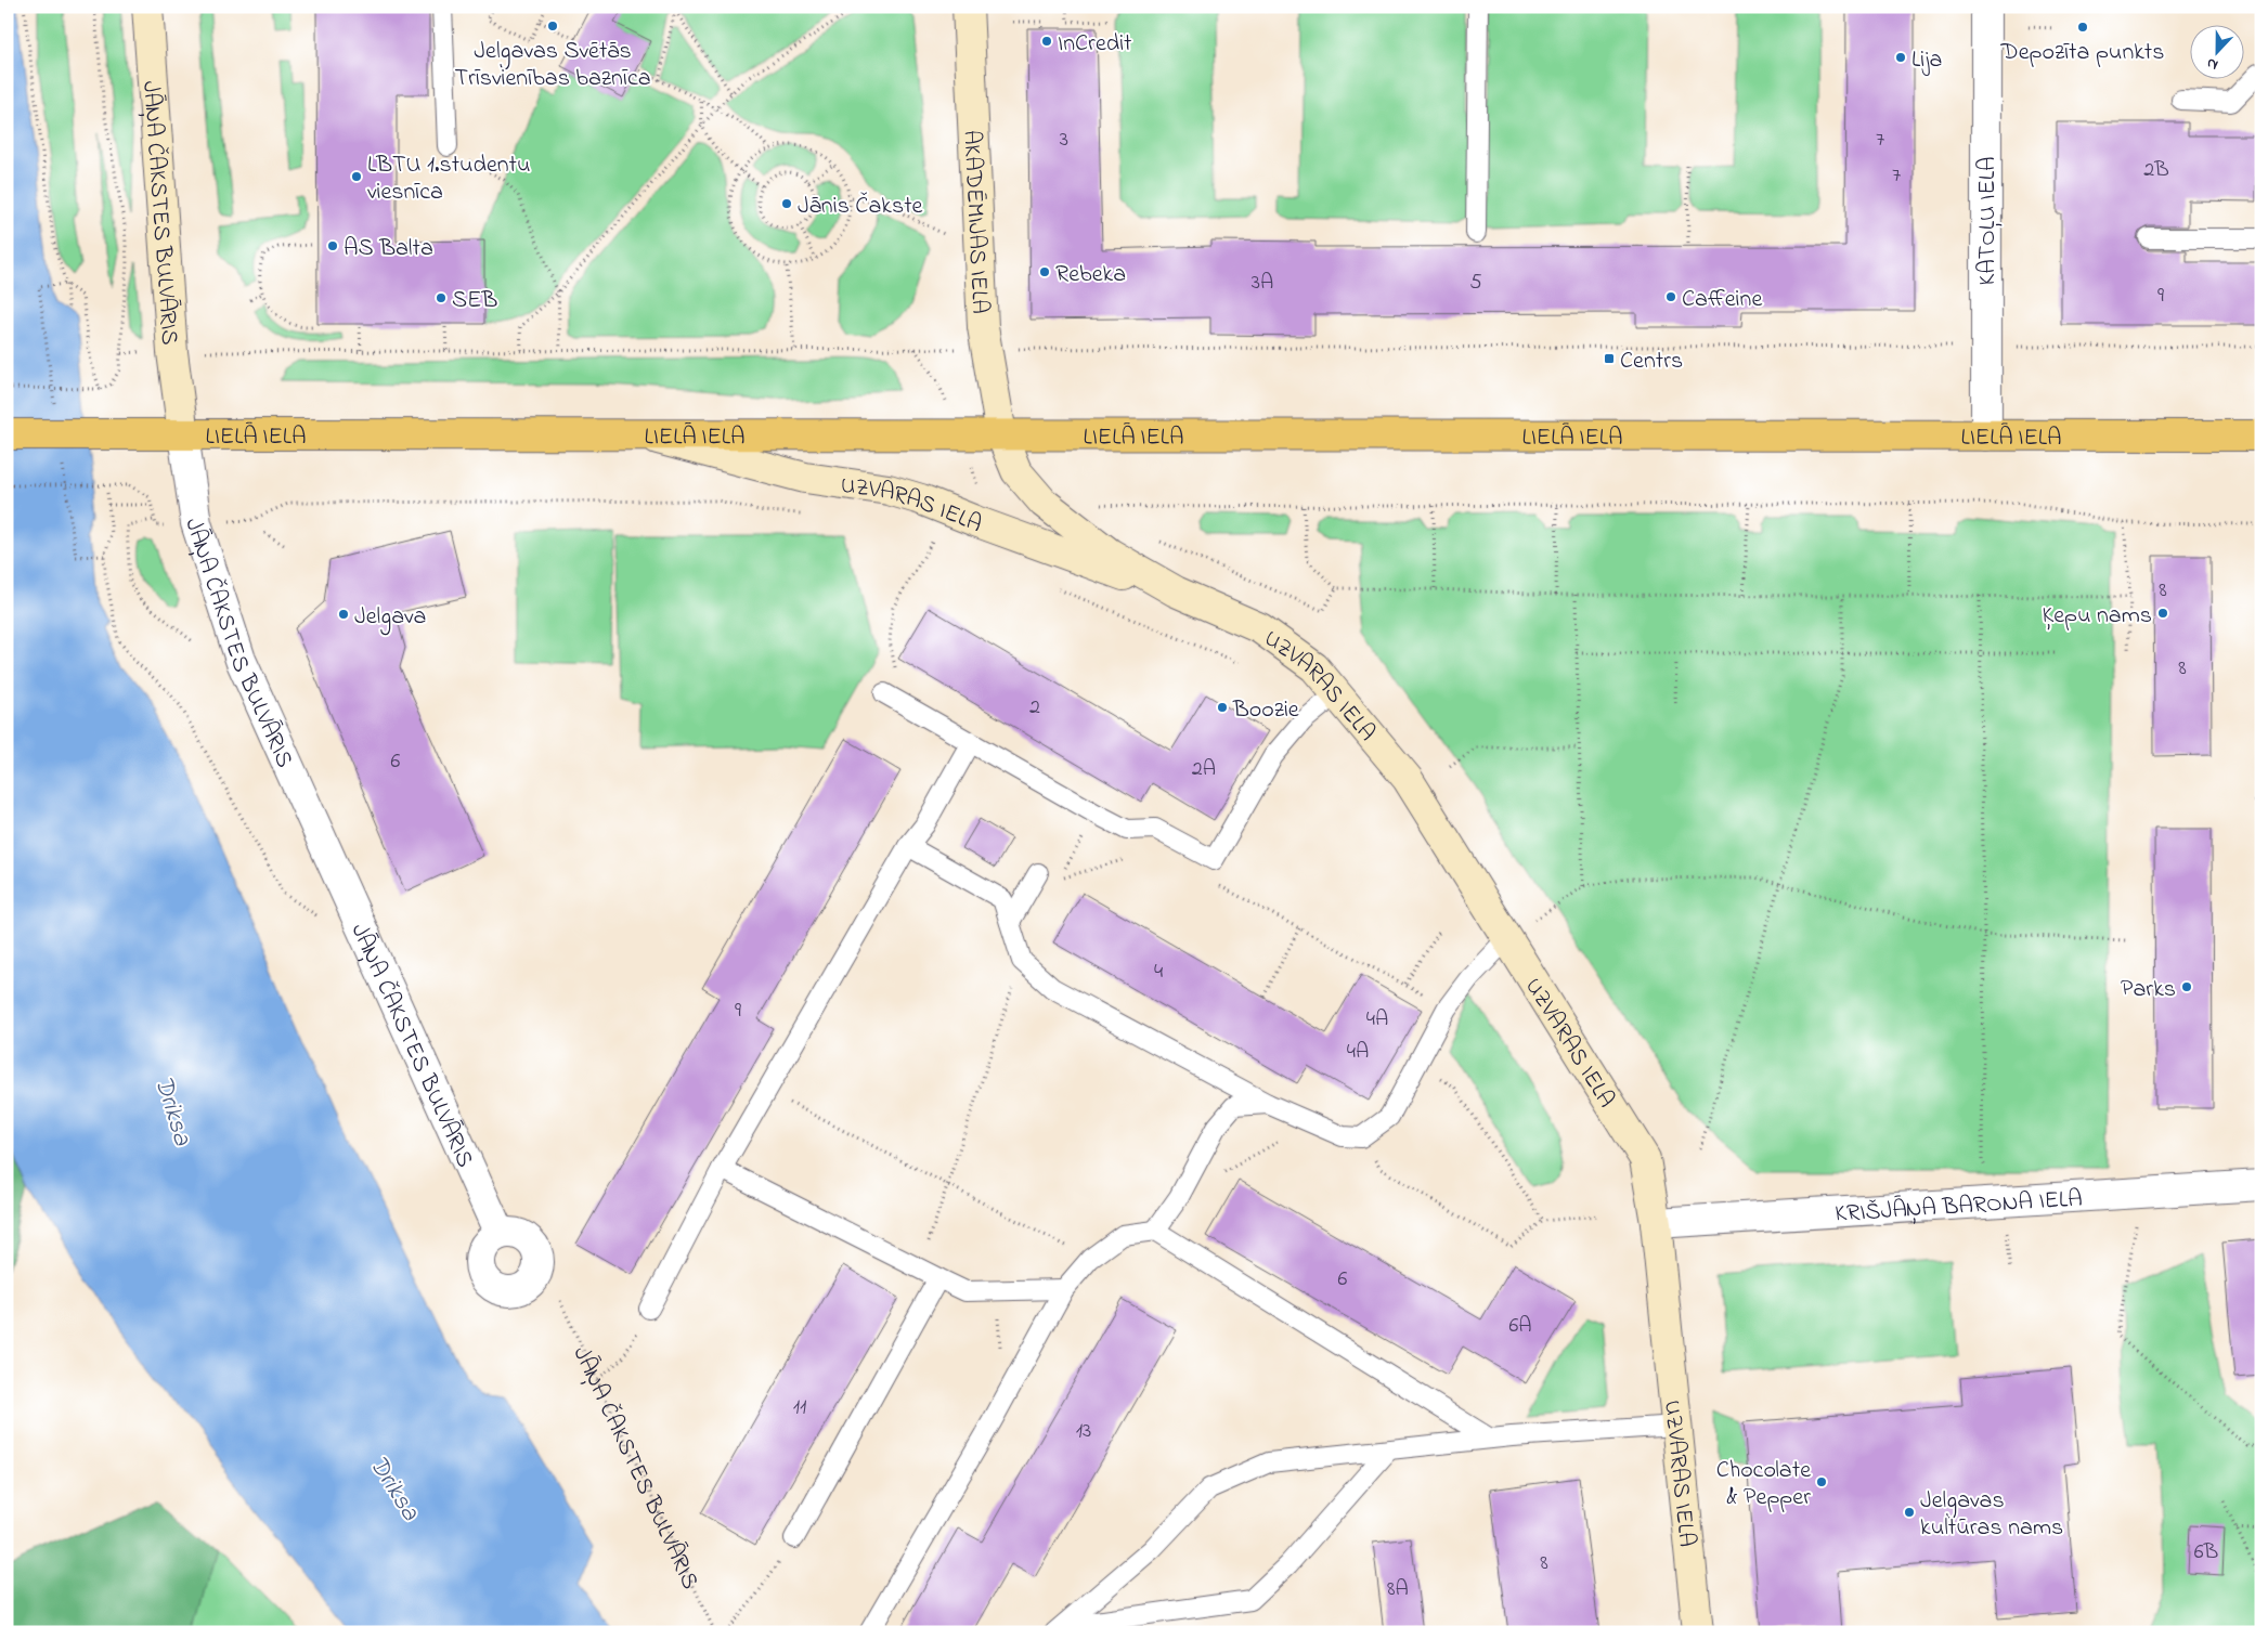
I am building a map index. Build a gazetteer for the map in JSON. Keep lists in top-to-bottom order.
{
  "streets": {
    "main road": [
      "JĀŅA ČAKSTES BULVĀRIS",
      "AKADĒMIJAS IELA",
      "LIELĀ IELA",
      "UZVARAS IELA"
    ],
    "street": ["KATOĻU IELA", "KRIŠJĀŅA BARONA IELA"]
  },
  "crossings": [
    ["JĀŅA ČAKSTES BULVĀRIS", "LIELĀ IELA"],
    ["AKADĒMIJAS IELA", "LIELĀ IELA"],
    ["AKADĒMIJAS IELA", "UZVARAS IELA"],
    ["KATOĻU IELA", "LIELĀ IELA"],
    ["LIELĀ IELA", "UZVARAS IELA"],
    ["UZVARAS IELA", "KRIŠJĀŅA BARONA IELA"]
  ],
  "water": ["Driksa"],
  "places": {
    "other": [
      "Jelgavas Svētās Trīsvienības baznīca",
      "Depozīta punkts",
      "InCredit",
      "Lija",
      "LBTU 1.studentu viesnīca",
      "Jānis Čakste",
      "AS Balta",
      "Rebeka",
      "Caffeine",
      "SEB",
      "Ķepu nams",
      "Jelgava",
      "Boozie",
      "Parks",
      "Chocolate & Pepper",
      "Jelgavas kultūras nams"
    ],
    "transit": ["Centrs"]
  },
  "house_numbers": [
    "3",
    "7",
    "2B",
    "7",
    "3A",
    "5",
    "9",
    "8",
    "8",
    "2",
    "6",
    "2A",
    "4",
    "9",
    "4A",
    "4A",
    "6",
    "6A",
    "11",
    "13",
    "6B",
    "8",
    "8A"
  ],
  "north": "bottom"
}
